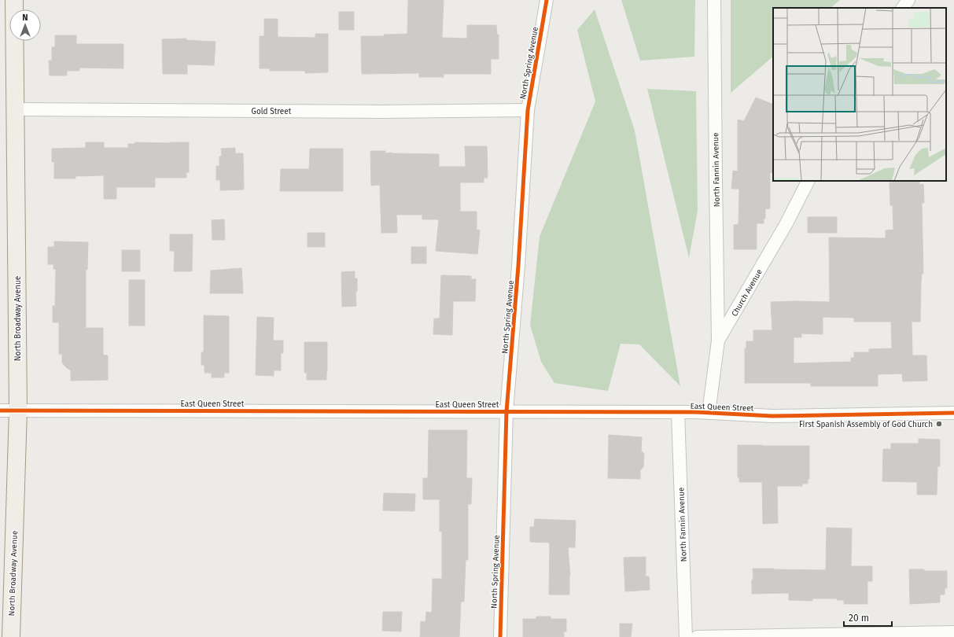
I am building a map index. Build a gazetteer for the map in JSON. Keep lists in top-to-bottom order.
{
  "streets": {
    "main road": ["North Broadway Avenue"],
    "street": [
      "North Spring Avenue",
      "Gold Street",
      "North Fannin Avenue",
      "Church Avenue",
      "East Queen Street"
    ]
  },
  "crossings": [
    ["North Spring Avenue", "Gold Street"],
    ["North Spring Avenue", "East Queen Street"],
    ["Gold Street", "North Broadway Avenue"],
    ["North Fannin Avenue", "Church Avenue"],
    ["North Fannin Avenue", "East Queen Street"],
    ["Church Avenue", "East Queen Street"],
    ["North Broadway Avenue", "East Queen Street"]
  ],
  "places": ["First Spanish Assembly of God Church"],
  "scale_bar": "20 m",
  "north": "top"
}
